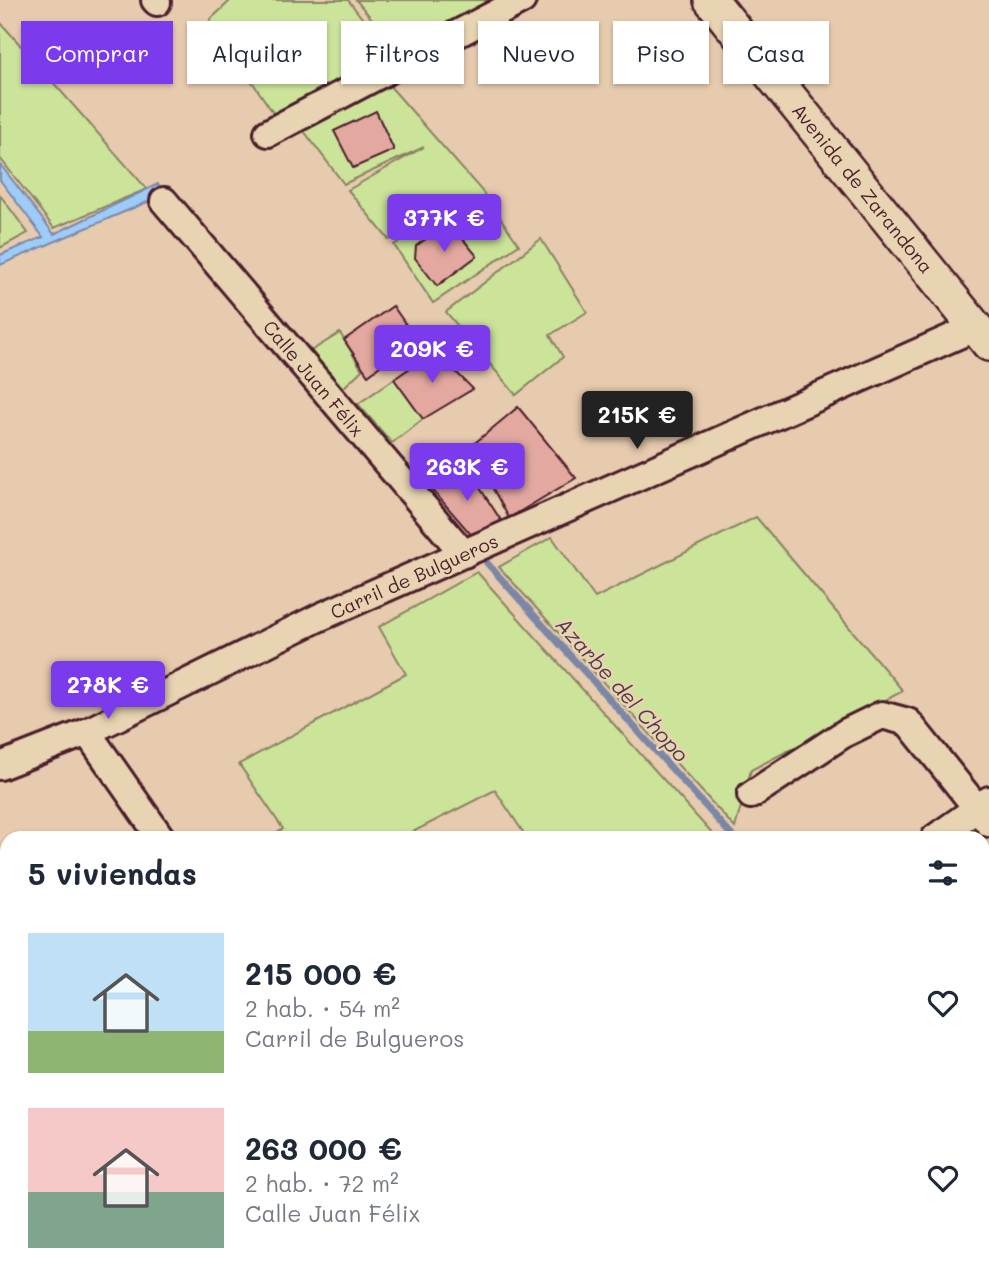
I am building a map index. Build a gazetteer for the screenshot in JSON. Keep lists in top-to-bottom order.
{
  "streets": {
    "street": ["Avenida de Zarandona", "Calle Juan Félix", "Carril de Bulgueros"]
  },
  "crossings": [
    ["Avenida de Zarandona", "Carril de Bulgueros"],
    ["Calle Juan Félix", "Carril de Bulgueros"]
  ],
  "water": ["Azarbe del Chopo"],
  "page": {
    "chip": [
      "Comprar",
      "Alquilar",
      "Filtros",
      "Nuevo",
      "Piso",
      "Casa"
    ],
    "price": [
      "377K €",
      "209K €",
      "215K €",
      "263K €",
      "278K €"
    ],
    "heading": "5 viviendas",
    "list": [
      {
        "name": "215 000 €",
        "note": "2 hab. · 54 m² · Carril de Bulgueros"
      },
      {
        "name": "263 000 €",
        "note": "2 hab. · 72 m² · Calle Juan Félix"
      }
    ]
  }
}
